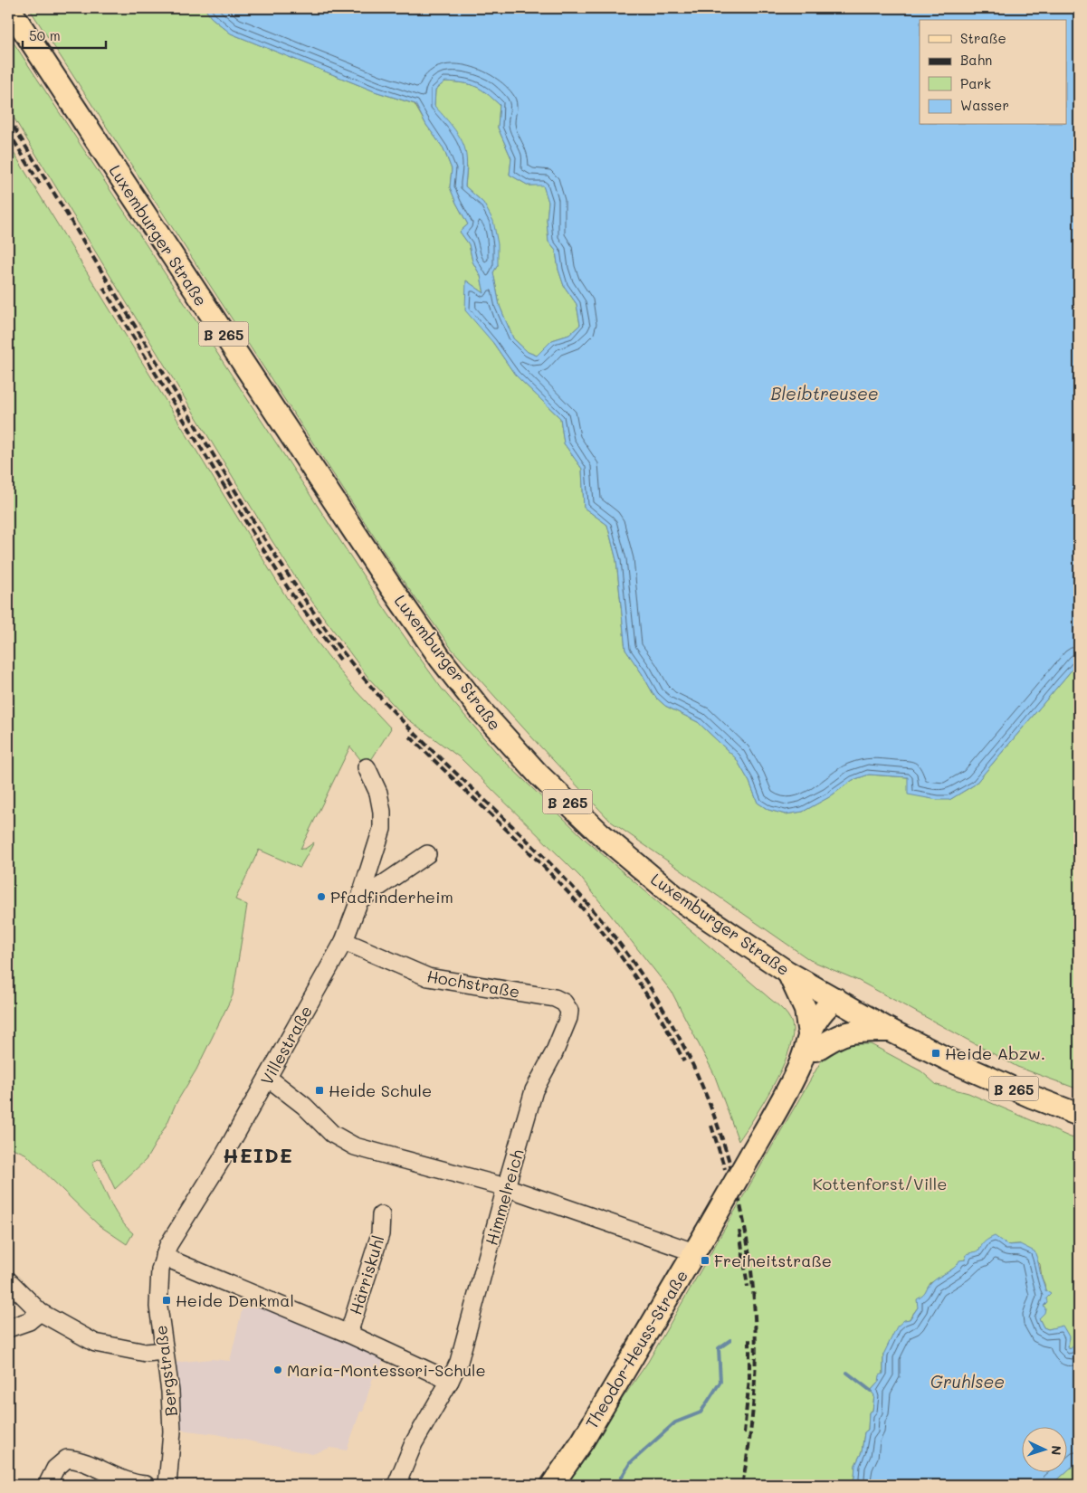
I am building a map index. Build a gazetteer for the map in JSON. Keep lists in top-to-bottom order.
{
  "streets": {
    "main road": ["Luxemburger Straße", "B 265", "Theodor-Heuss-Straße"],
    "street": [
      "Hochstraße",
      "Villestraße",
      "Himmelreich",
      "Härriskuhl",
      "Bergstraße"
    ]
  },
  "crossings": [
    ["Luxemburger Straße", "Theodor-Heuss-Straße"],
    ["Hochstraße", "Villestraße"],
    ["Hochstraße", "Himmelreich"],
    ["Villestraße", "Bergstraße"]
  ],
  "districts": ["HEIDE"],
  "water": ["Bleibtreusee", "Gruhlsee"],
  "parks": ["Kottenforst/Ville"],
  "places": {
    "other": ["Pfadfinderheim", "Maria-Montessori-Schule"],
    "transit": [
      "Heide Abzw.",
      "Heide Schule",
      "Freiheitstraße",
      "Heide Denkmal"
    ]
  },
  "legend": [
    "Straße",
    "Bahn",
    "Park",
    "Wasser"
  ],
  "scale_bar": "50 m",
  "north": "right"
}
